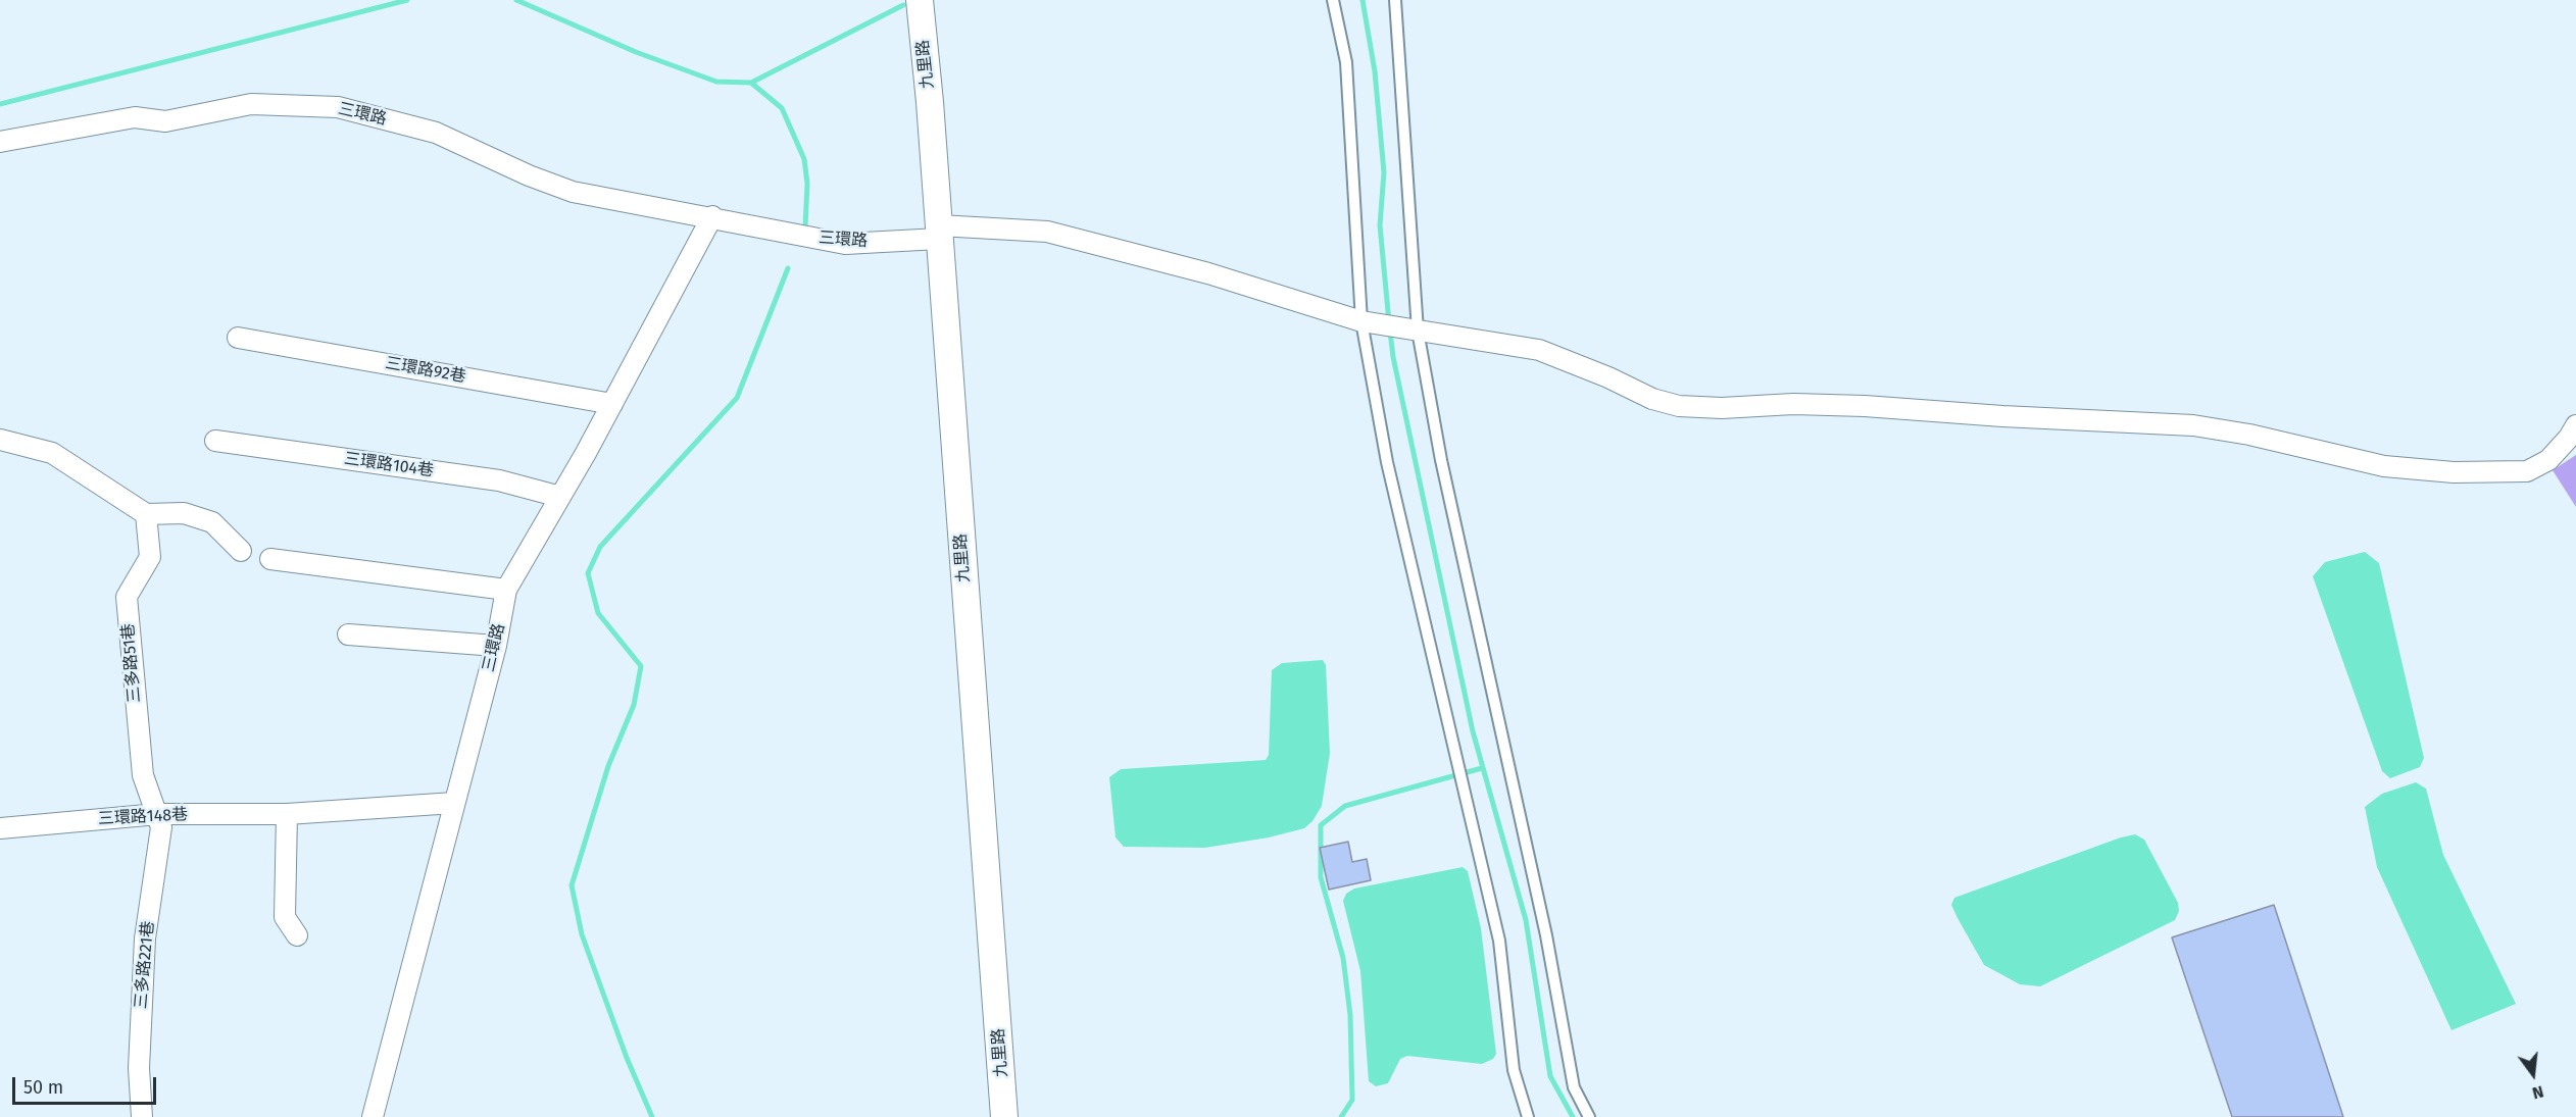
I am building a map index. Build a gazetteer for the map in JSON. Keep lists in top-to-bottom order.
{
  "streets": {
    "street": [
      "九里路",
      "三環路",
      "三環路92巷",
      "三環路104巷",
      "三多路51巷",
      "三環路148巷",
      "三多路221巷"
    ]
  },
  "crossings": [
    ["九里路", "三環路"],
    ["三環路", "三環路92巷"],
    ["三環路", "三環路104巷"],
    ["三環路", "三環路148巷"],
    ["三多路51巷", "三環路148巷"],
    ["三多路51巷", "三多路221巷"],
    ["三環路148巷", "三多路221巷"]
  ],
  "scale_bar": "50 m",
  "north": "bottom"
}
